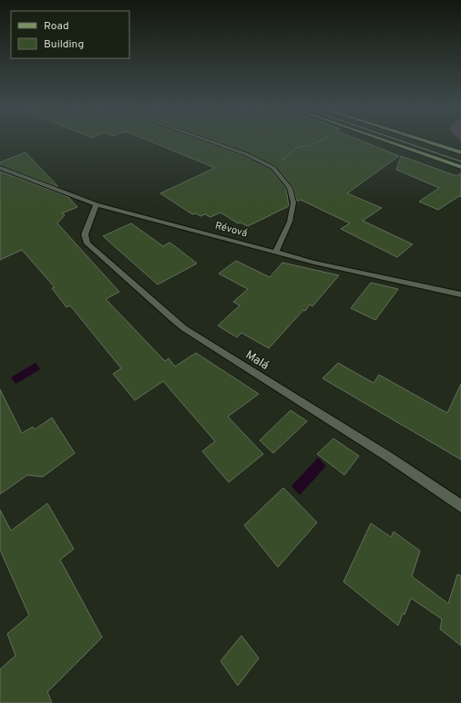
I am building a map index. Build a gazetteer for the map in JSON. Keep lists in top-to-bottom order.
{
  "streets": {
    "street": ["Révová", "Malá"]
  },
  "crossings": [
    ["Révová", "Malá"]
  ],
  "legend": ["Road", "Building"]
}
